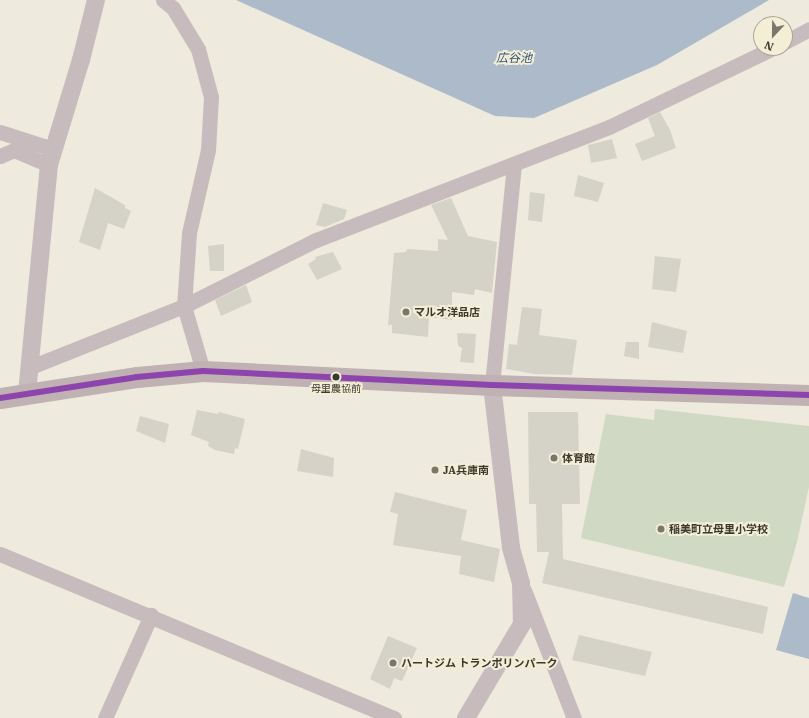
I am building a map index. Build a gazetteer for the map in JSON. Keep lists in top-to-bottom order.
{
  "water": ["広谷池"],
  "places": [
    "マルオ洋品店",
    "母里農協前",
    "体育館",
    "JA兵庫南",
    "稲美町立母里小学校",
    "ハートジム トランポリンパーク"
  ],
  "north": "bottom"
}
